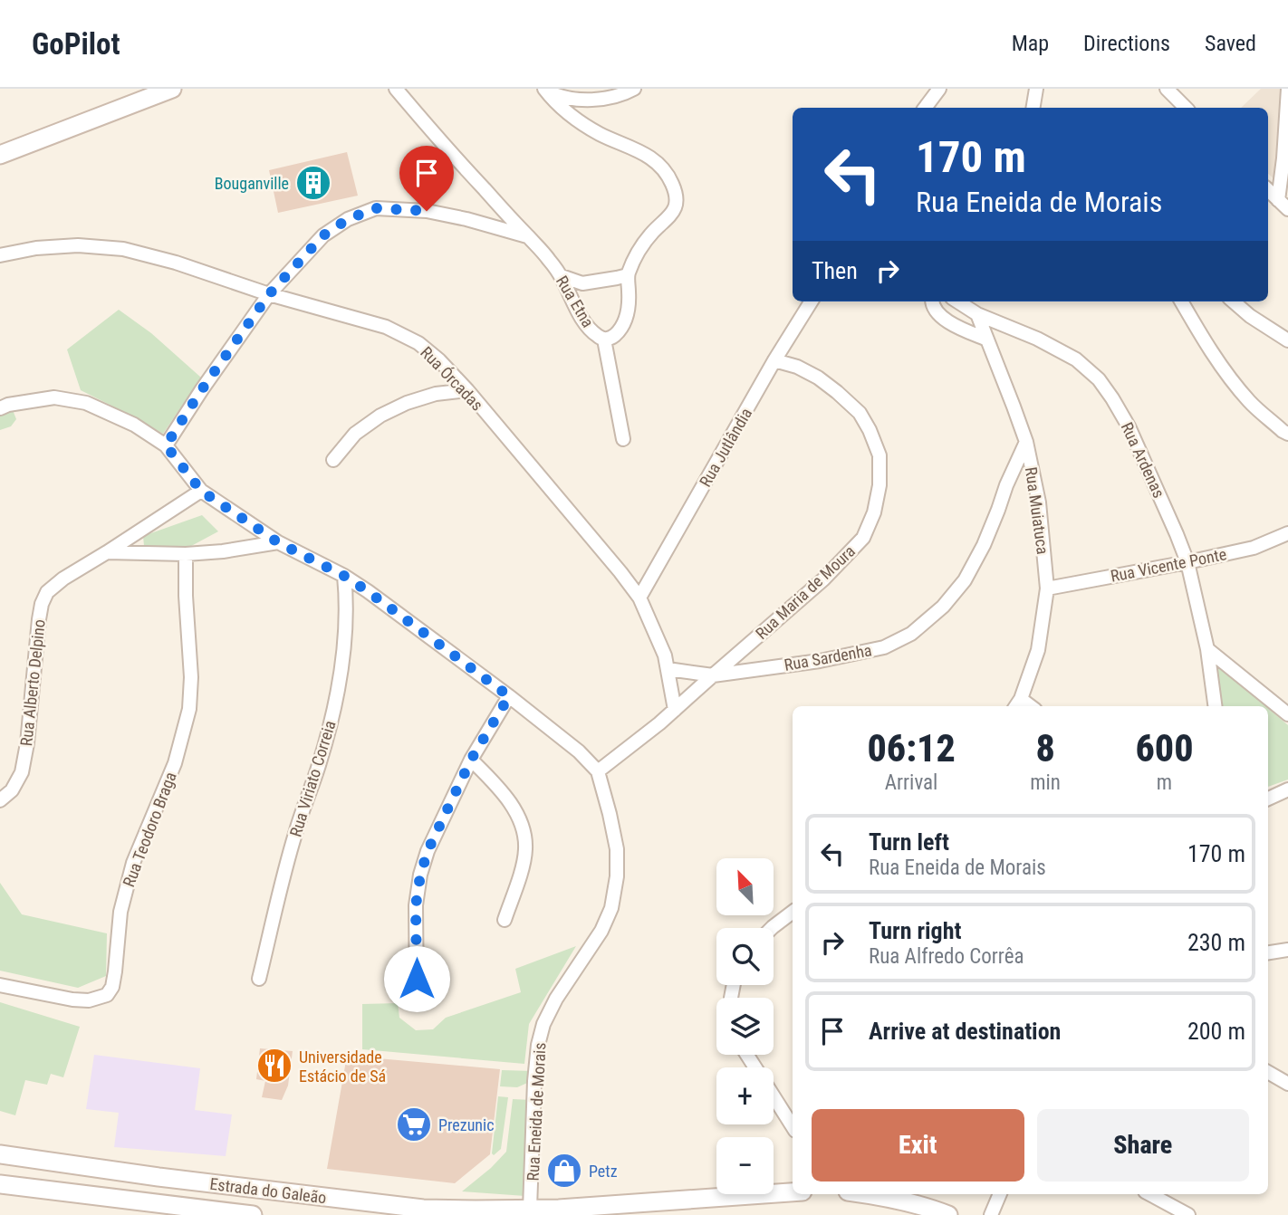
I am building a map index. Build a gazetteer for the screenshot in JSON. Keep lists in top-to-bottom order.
{
  "streets": {
    "main road": ["Estrada do Galeão"],
    "street": [
      "Rua Etna",
      "Rua Órcadas",
      "Rua Jutlândia",
      "Rua Ardenas",
      "Rua Muiatuca",
      "Rua Vicente Ponte",
      "Rua Maria de Moura",
      "Rua Sardenha",
      "Rua Alberto Delpino",
      "Rua Viriato Correia",
      "Rua Teodoro Braga",
      "Rua Eneida de Morais"
    ]
  },
  "crossings": [
    ["Rua Órcadas", "Rua Jutlândia"],
    ["Rua Órcadas", "Rua Maria de Moura"],
    ["Rua Órcadas", "Rua Sardenha"],
    ["Rua Jutlândia", "Rua Maria de Moura"],
    ["Rua Ardenas", "Rua Muiatuca"],
    ["Rua Ardenas", "Rua Vicente Ponte"],
    ["Rua Muiatuca", "Rua Vicente Ponte"],
    ["Rua Muiatuca", "Rua Sardenha"],
    ["Rua Maria de Moura", "Rua Sardenha"],
    ["Rua Maria de Moura", "Rua Eneida de Morais"],
    ["Rua Alberto Delpino", "Rua Eneida de Morais"],
    ["Rua Viriato Correia", "Rua Eneida de Morais"],
    ["Rua Eneida de Morais", "Estrada do Galeão"]
  ],
  "places": {
    "building": ["Bouganville"],
    "restaurant": ["Universidade Estácio de Sá"],
    "supermarket": ["Prezunic"],
    "shop": ["Petz"]
  },
  "north": "top left",
  "page": {
    "header": "GoPilot",
    "nav": ["Map", "Directions", "Saved"],
    "turn": ["170 m", "Rua Eneida de Morais"],
    "then": "Then",
    "eta": [
      "06:12",
      "Arrival",
      "8",
      "min",
      "600",
      "m"
    ],
    "list": [
      {
        "name": "Turn left",
        "note": "Rua Eneida de Morais",
        "value": "170 m"
      },
      {
        "name": "Turn right",
        "note": "Rua Alfredo Corrêa",
        "value": "230 m"
      },
      {
        "name": "Arrive at destination",
        "value": "200 m"
      }
    ],
    "map_buttons": ["+", "−"],
    "buttons": ["Exit", "Share"]
  }
}
